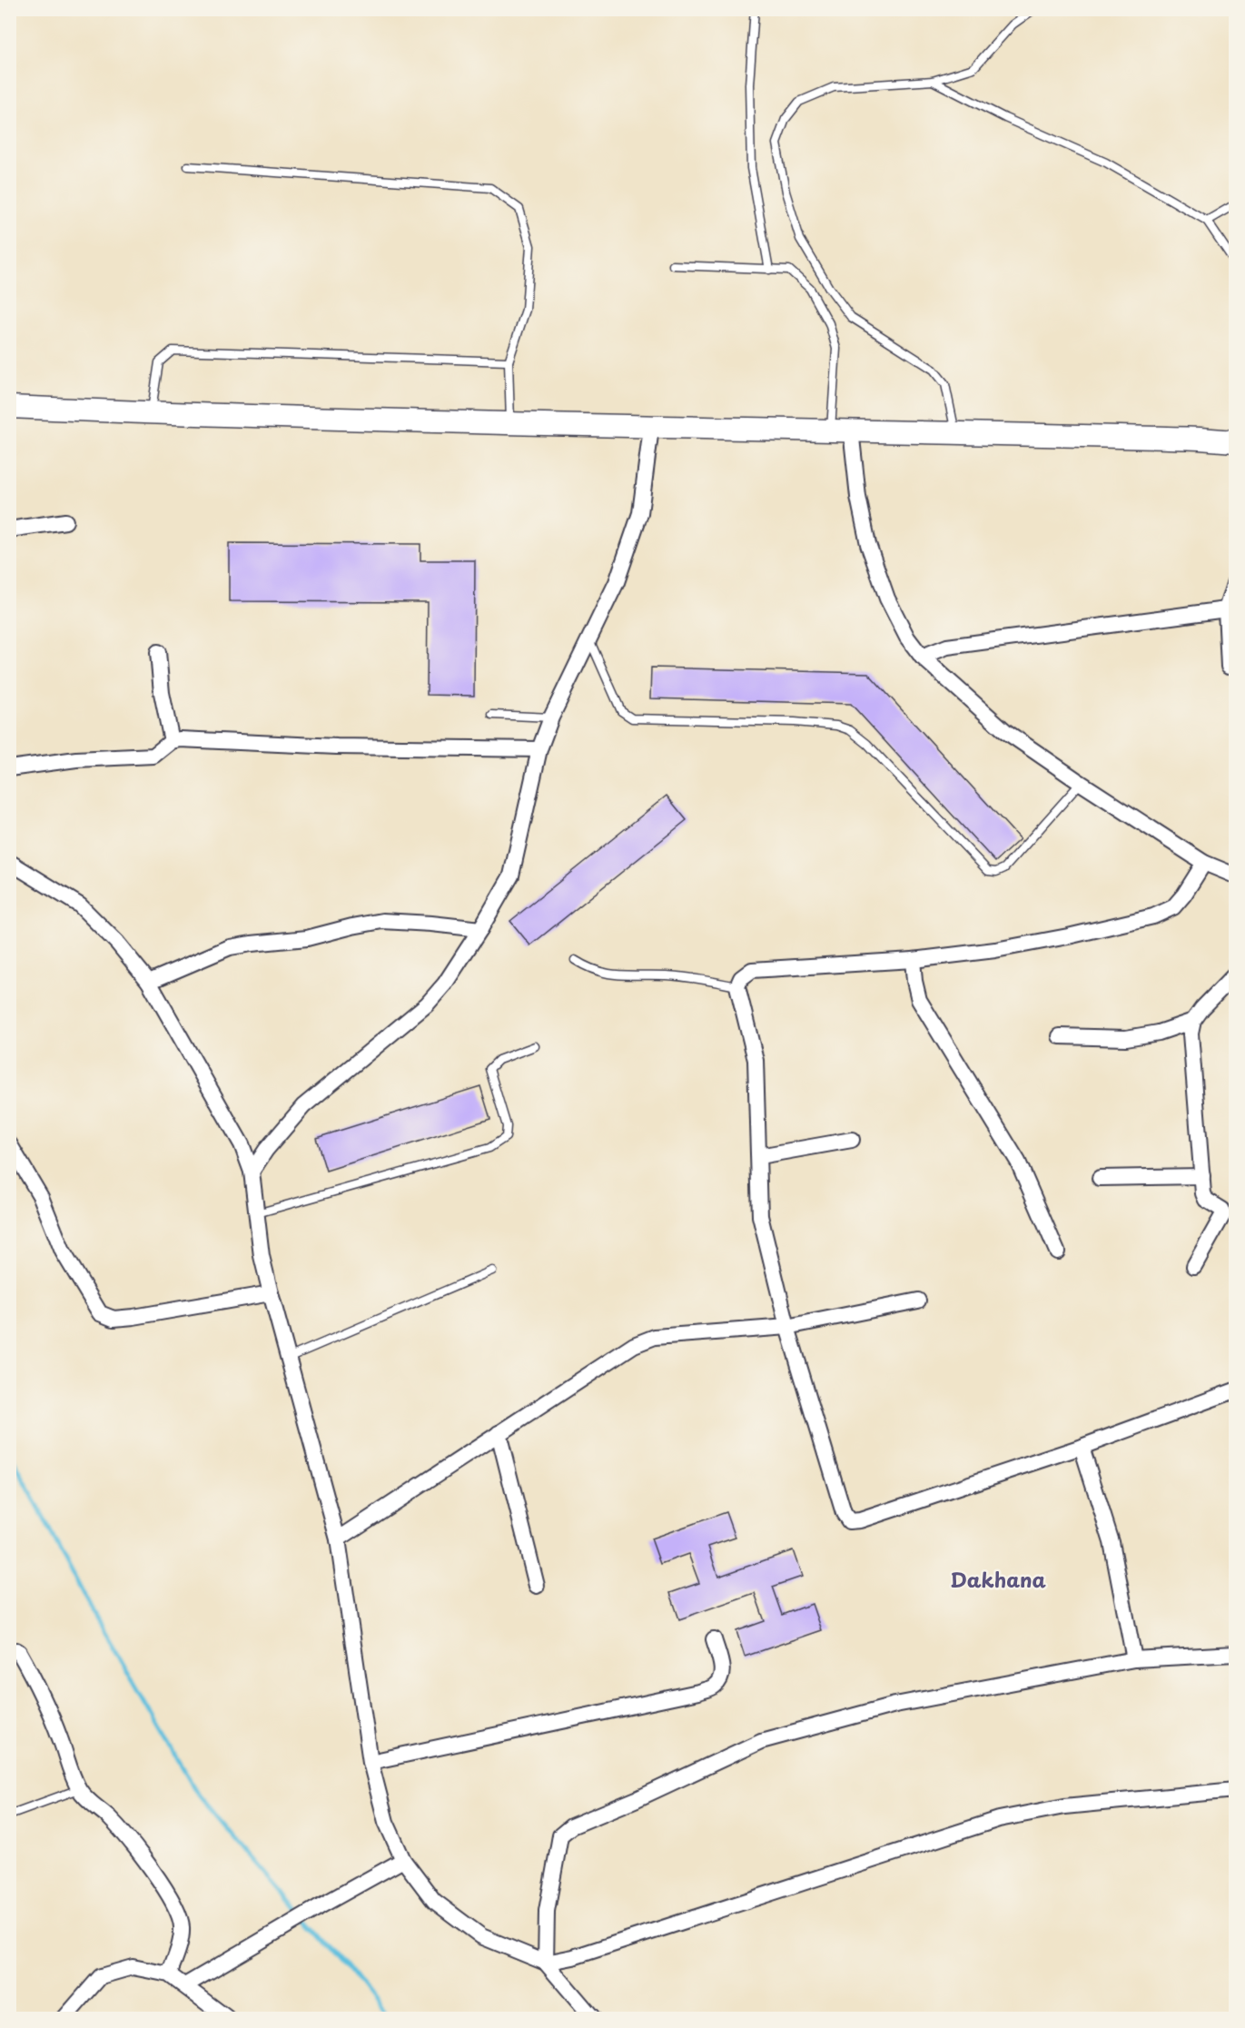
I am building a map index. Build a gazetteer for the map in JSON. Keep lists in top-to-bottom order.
{
  "districts": ["Dakhana"]
}
